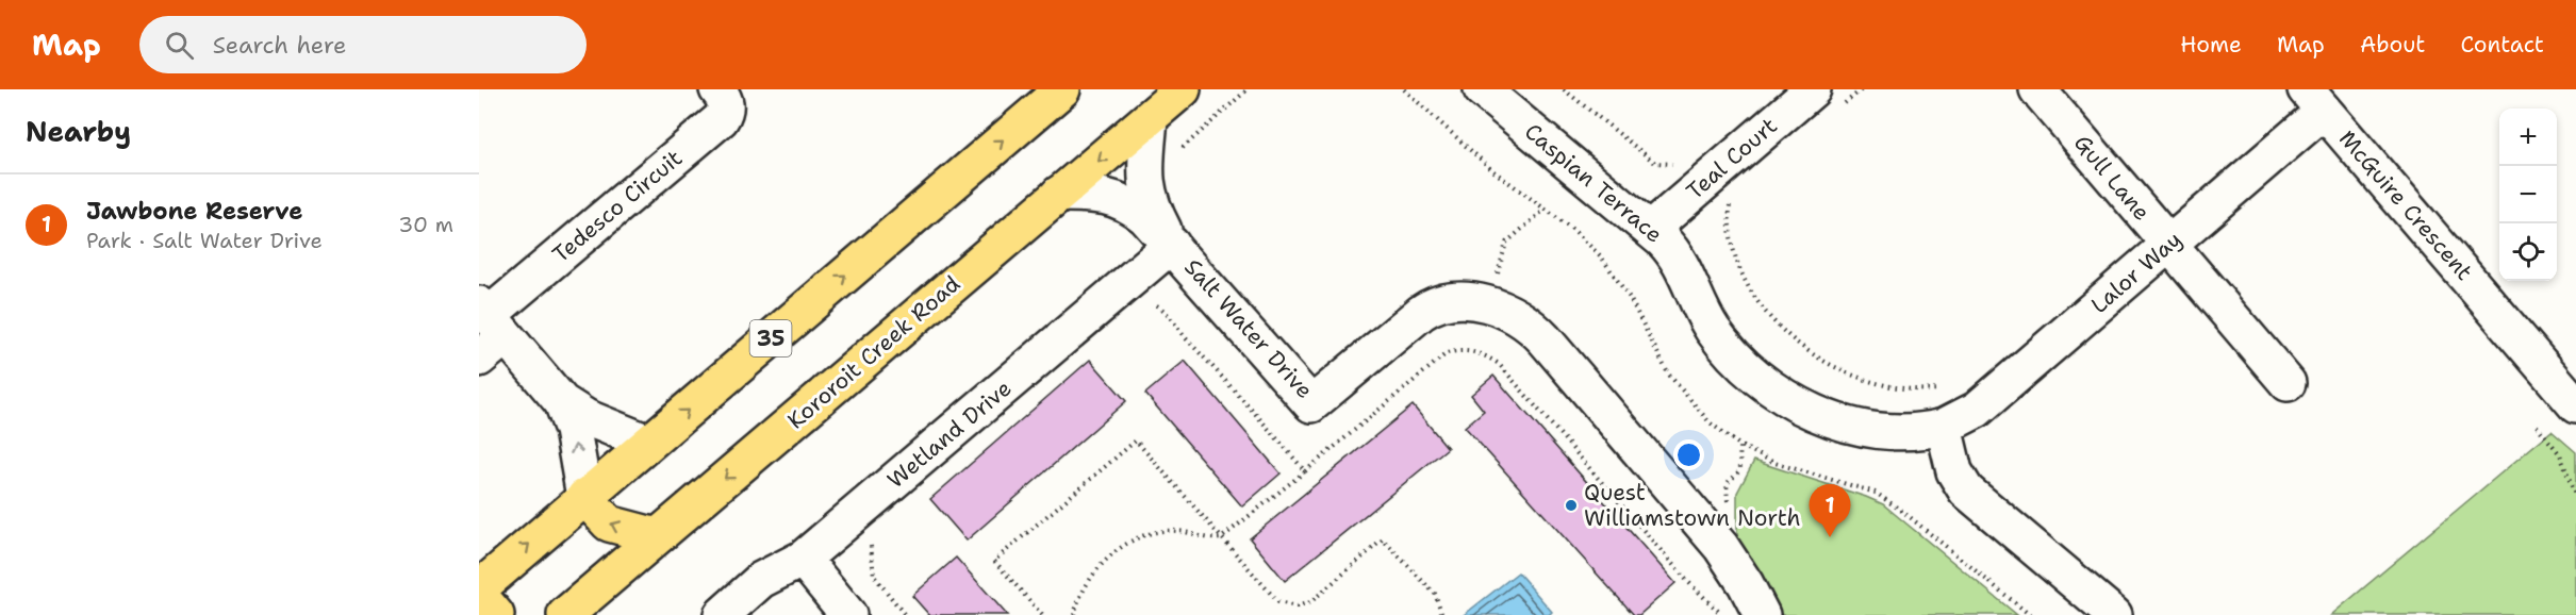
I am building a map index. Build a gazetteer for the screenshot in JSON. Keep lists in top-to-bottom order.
{
  "streets": {
    "main road": ["35", "Kororoit Creek Road"],
    "street": [
      "Teal Court",
      "Gull Lane",
      "Caspian Terrace",
      "McGuire Crescent",
      "Tedesco Circuit",
      "Lalor Way",
      "Salt Water Drive",
      "Wetland Drive"
    ]
  },
  "crossings": [
    ["Teal Court", "Caspian Terrace"],
    ["Gull Lane", "Lalor Way"],
    ["Caspian Terrace", "Lalor Way"],
    ["McGuire Crescent", "Lalor Way"],
    ["Salt Water Drive", "Kororoit Creek Road"],
    ["Salt Water Drive", "Wetland Drive"]
  ],
  "places": ["Quest Williamstown North"],
  "page": {
    "header": "Map",
    "search": "Search here",
    "nav": [
      "Home",
      "Map",
      "About",
      "Contact"
    ],
    "heading": "Nearby",
    "map_buttons": ["+", "−"],
    "list": [
      {
        "mark": "1",
        "name": "Jawbone Reserve",
        "note": "Park · Salt Water Drive",
        "value": "30 m"
      }
    ],
    "pins": "1"
  }
}
